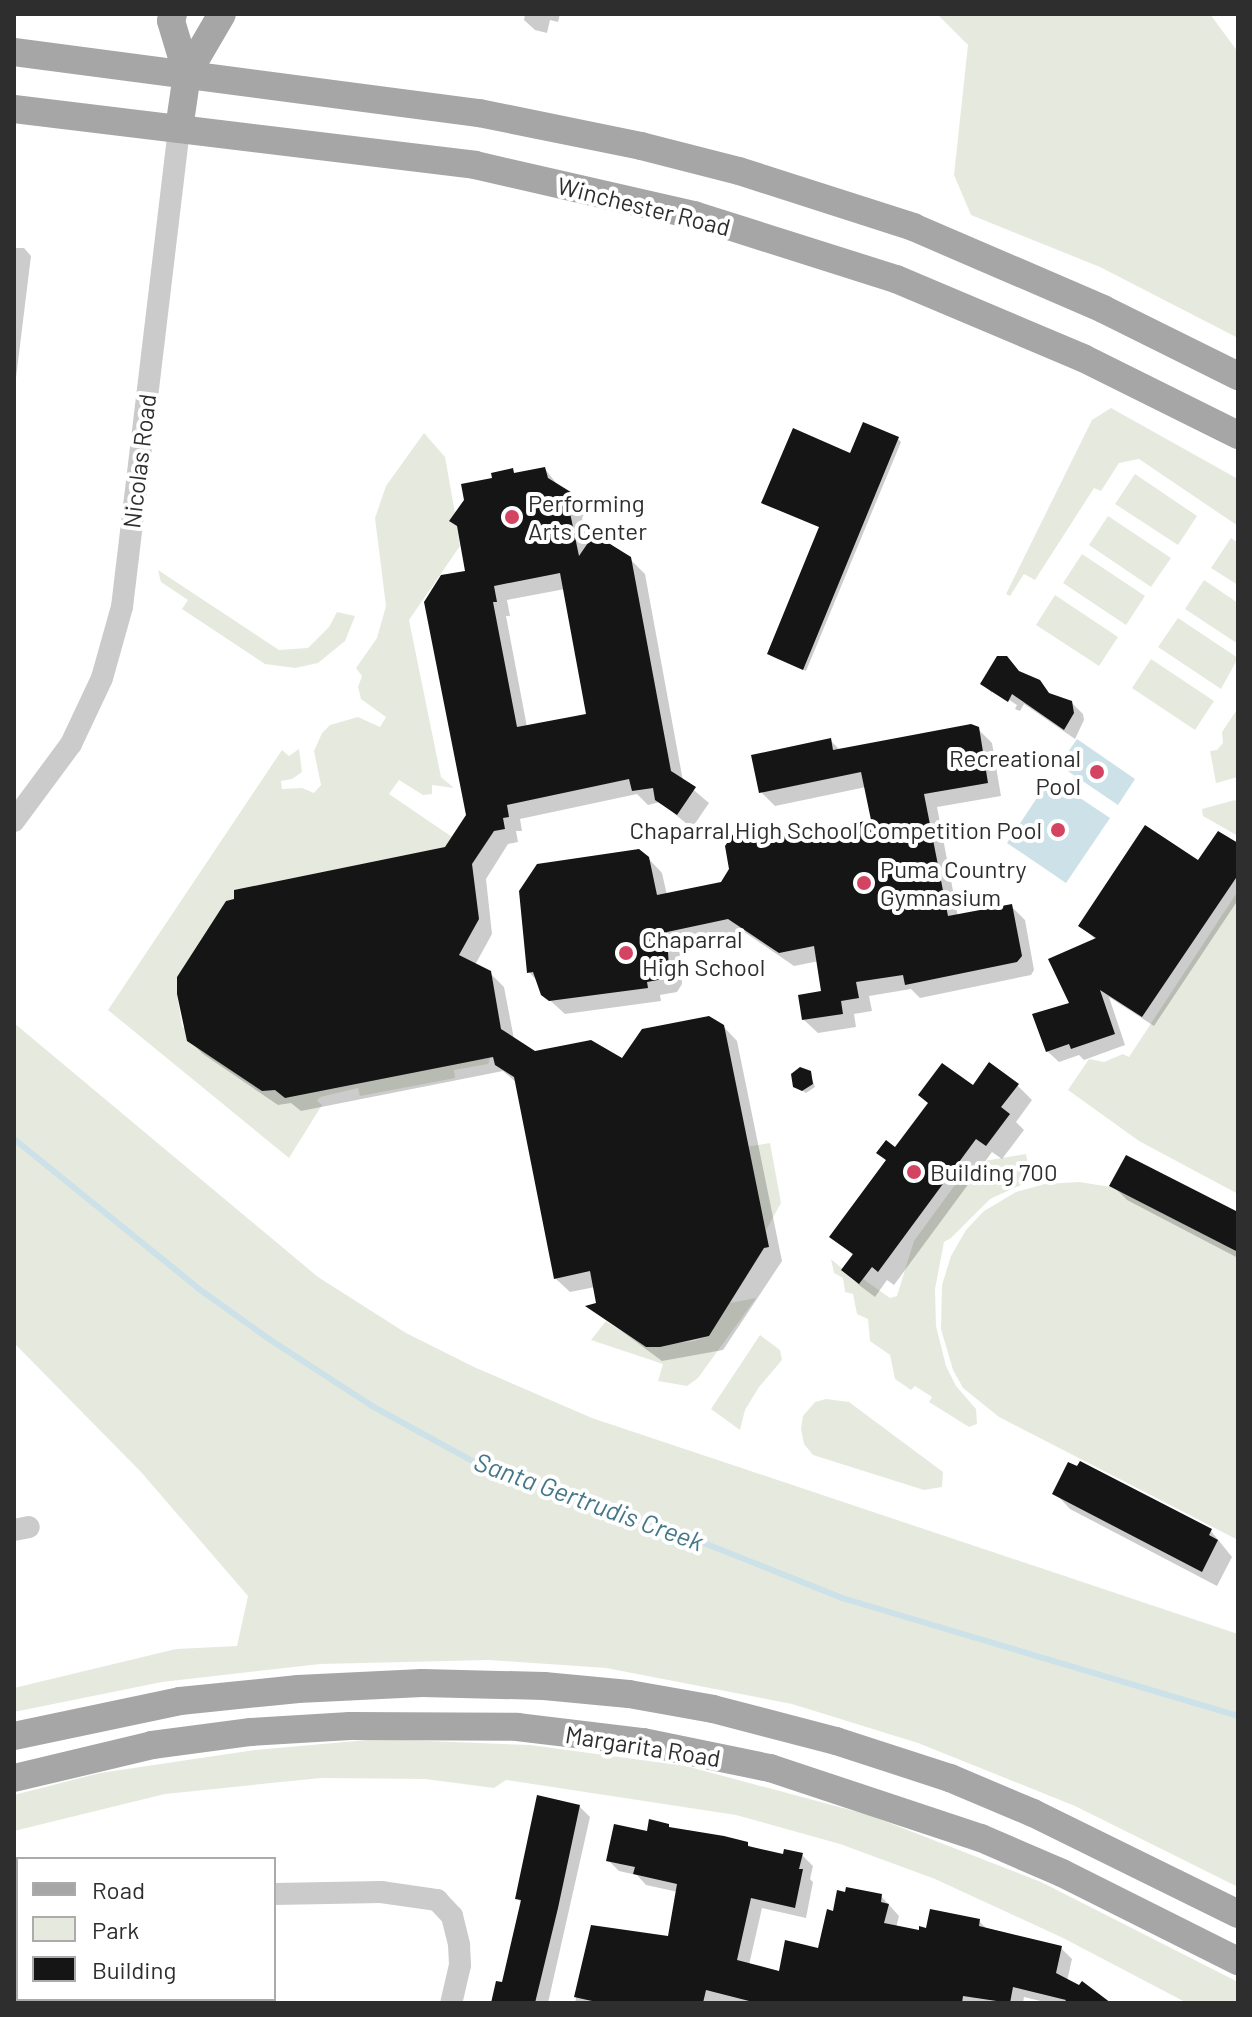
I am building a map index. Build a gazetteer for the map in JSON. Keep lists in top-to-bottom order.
{
  "streets": {
    "main road": ["Winchester Road", "Nicolas Road", "Margarita Road"]
  },
  "crossings": [
    ["Winchester Road", "Nicolas Road"]
  ],
  "water": ["Santa Gertrudis Creek"],
  "places": [
    "Performing Arts Center",
    "Recreational Pool",
    "Chaparral High School Competition Pool",
    "Puma Country Gymnasium",
    "Chaparral High School",
    "Building 700"
  ],
  "legend": ["Road", "Park", "Building"]
}
